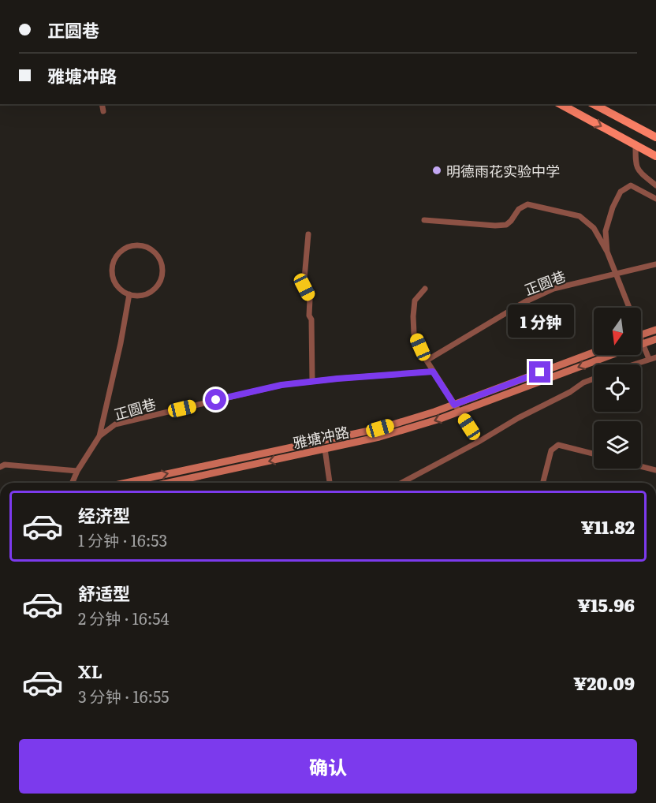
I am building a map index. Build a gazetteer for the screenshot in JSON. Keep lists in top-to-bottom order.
{
  "streets": {
    "street": ["正圆巷", "雅塘冲路"]
  },
  "places": ["明德雨花实验中学"],
  "north": "bottom",
  "page": {
    "banner": ["正圆巷", "雅塘冲路"],
    "bubble": "1 分钟",
    "list": [
      {
        "name": "经济型",
        "note": "1 分钟 · 16:53",
        "value": "¥11.82"
      },
      {
        "name": "舒适型",
        "note": "2 分钟 · 16:54",
        "value": "¥15.96"
      },
      {
        "name": "XL",
        "note": "3 分钟 · 16:55",
        "value": "¥20.09"
      }
    ],
    "buttons": "确认"
  }
}
